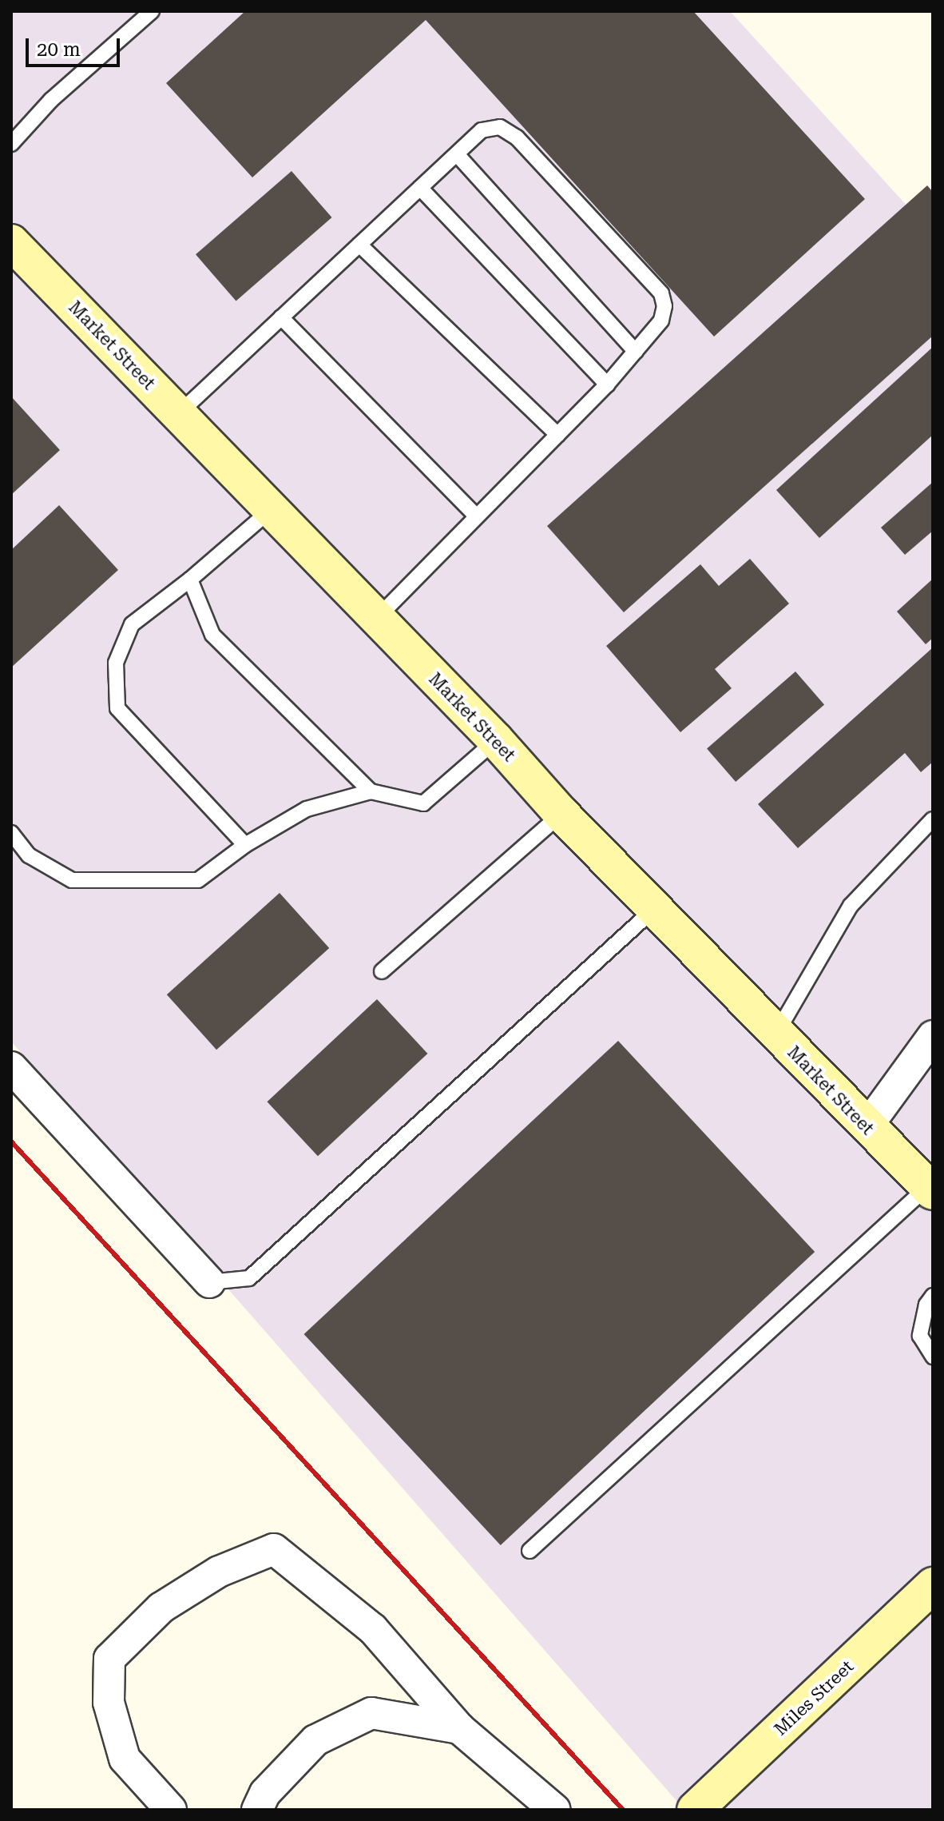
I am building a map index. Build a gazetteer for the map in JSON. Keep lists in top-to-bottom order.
{
  "streets": {
    "main road": ["Market Street", "Miles Street"]
  },
  "scale_bar": "20 m"
}
